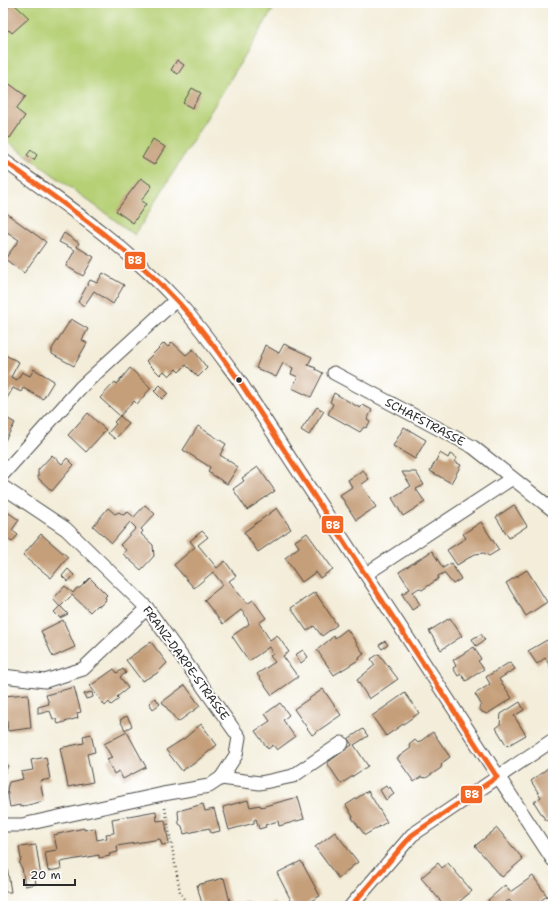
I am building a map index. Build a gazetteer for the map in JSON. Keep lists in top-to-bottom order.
{
  "streets": {
    "street": ["SCHAFSTRASSE", "FRANZ-DARPE-STRASSE"]
  },
  "lines": ["transit line B8"],
  "scale_bar": "20 m"
}
